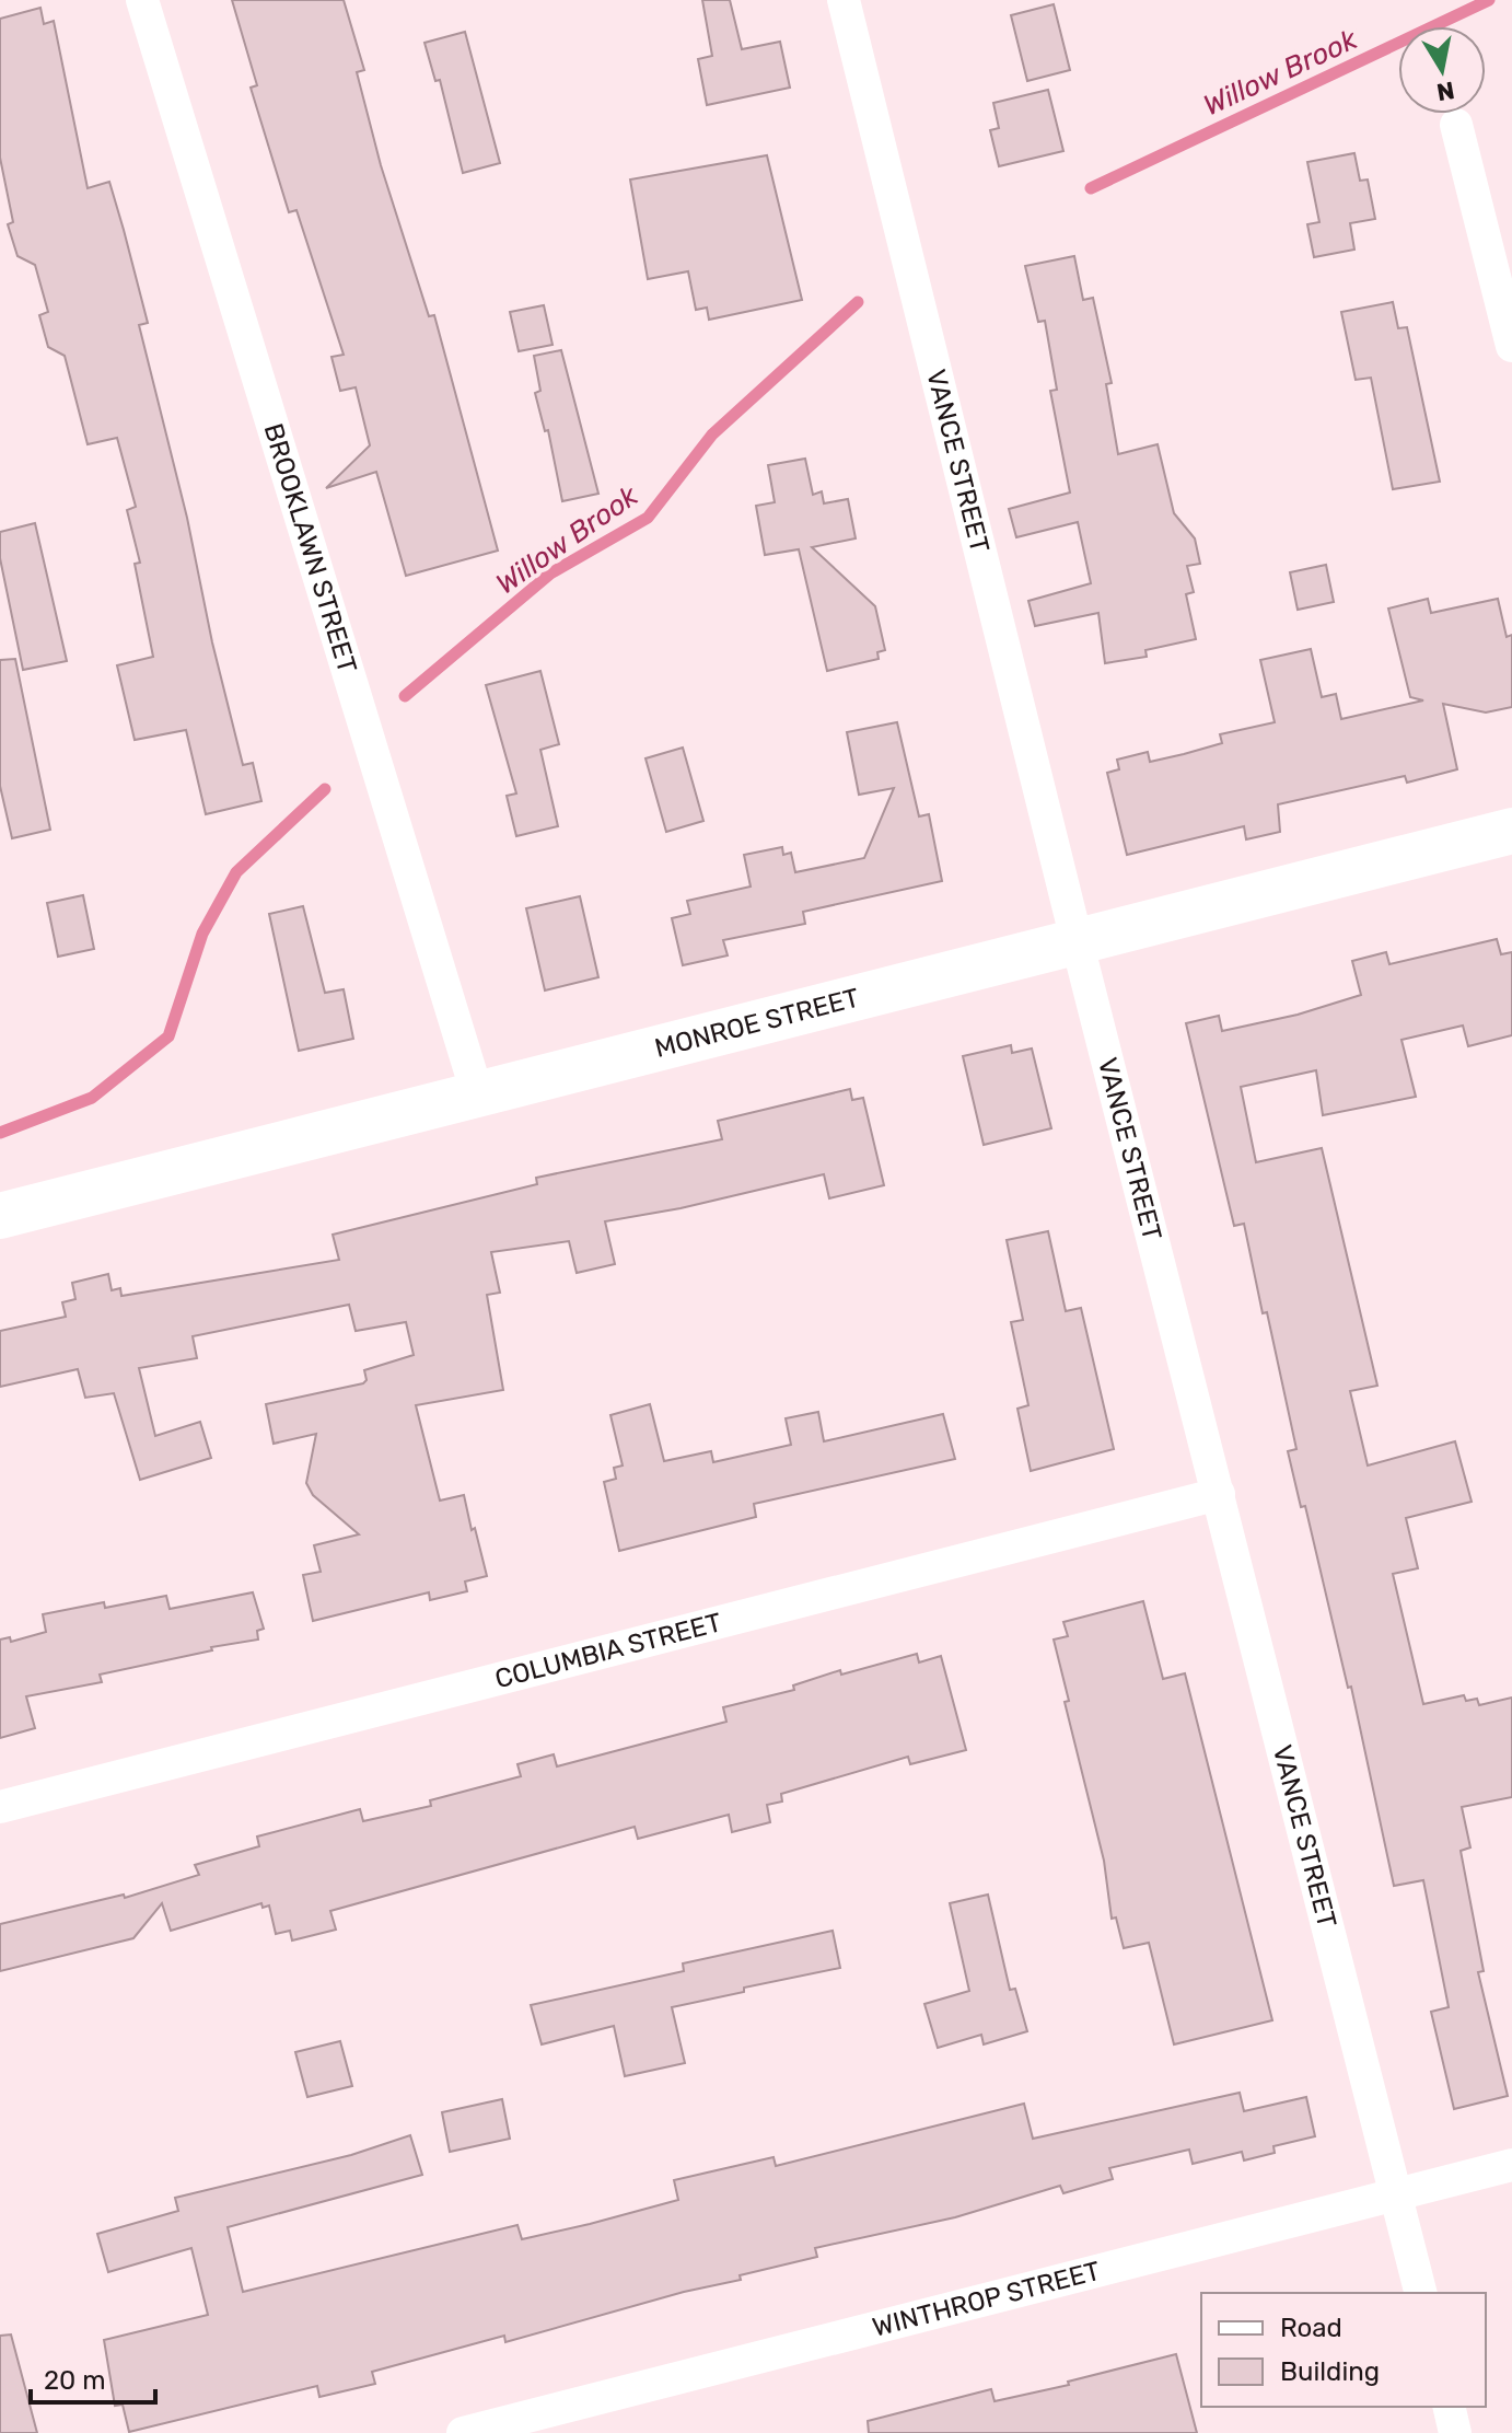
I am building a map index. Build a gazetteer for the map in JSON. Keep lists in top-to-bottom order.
{
  "streets": {
    "street": [
      "VANCE STREET",
      "BROOKLAWN STREET",
      "MONROE STREET",
      "COLUMBIA STREET",
      "WINTHROP STREET"
    ]
  },
  "crossings": [
    ["VANCE STREET", "MONROE STREET"],
    ["VANCE STREET", "COLUMBIA STREET"],
    ["VANCE STREET", "WINTHROP STREET"],
    ["BROOKLAWN STREET", "MONROE STREET"]
  ],
  "water": ["Willow Brook"],
  "legend": ["Road", "Building"],
  "scale_bar": "20 m",
  "north": "bottom"
}
